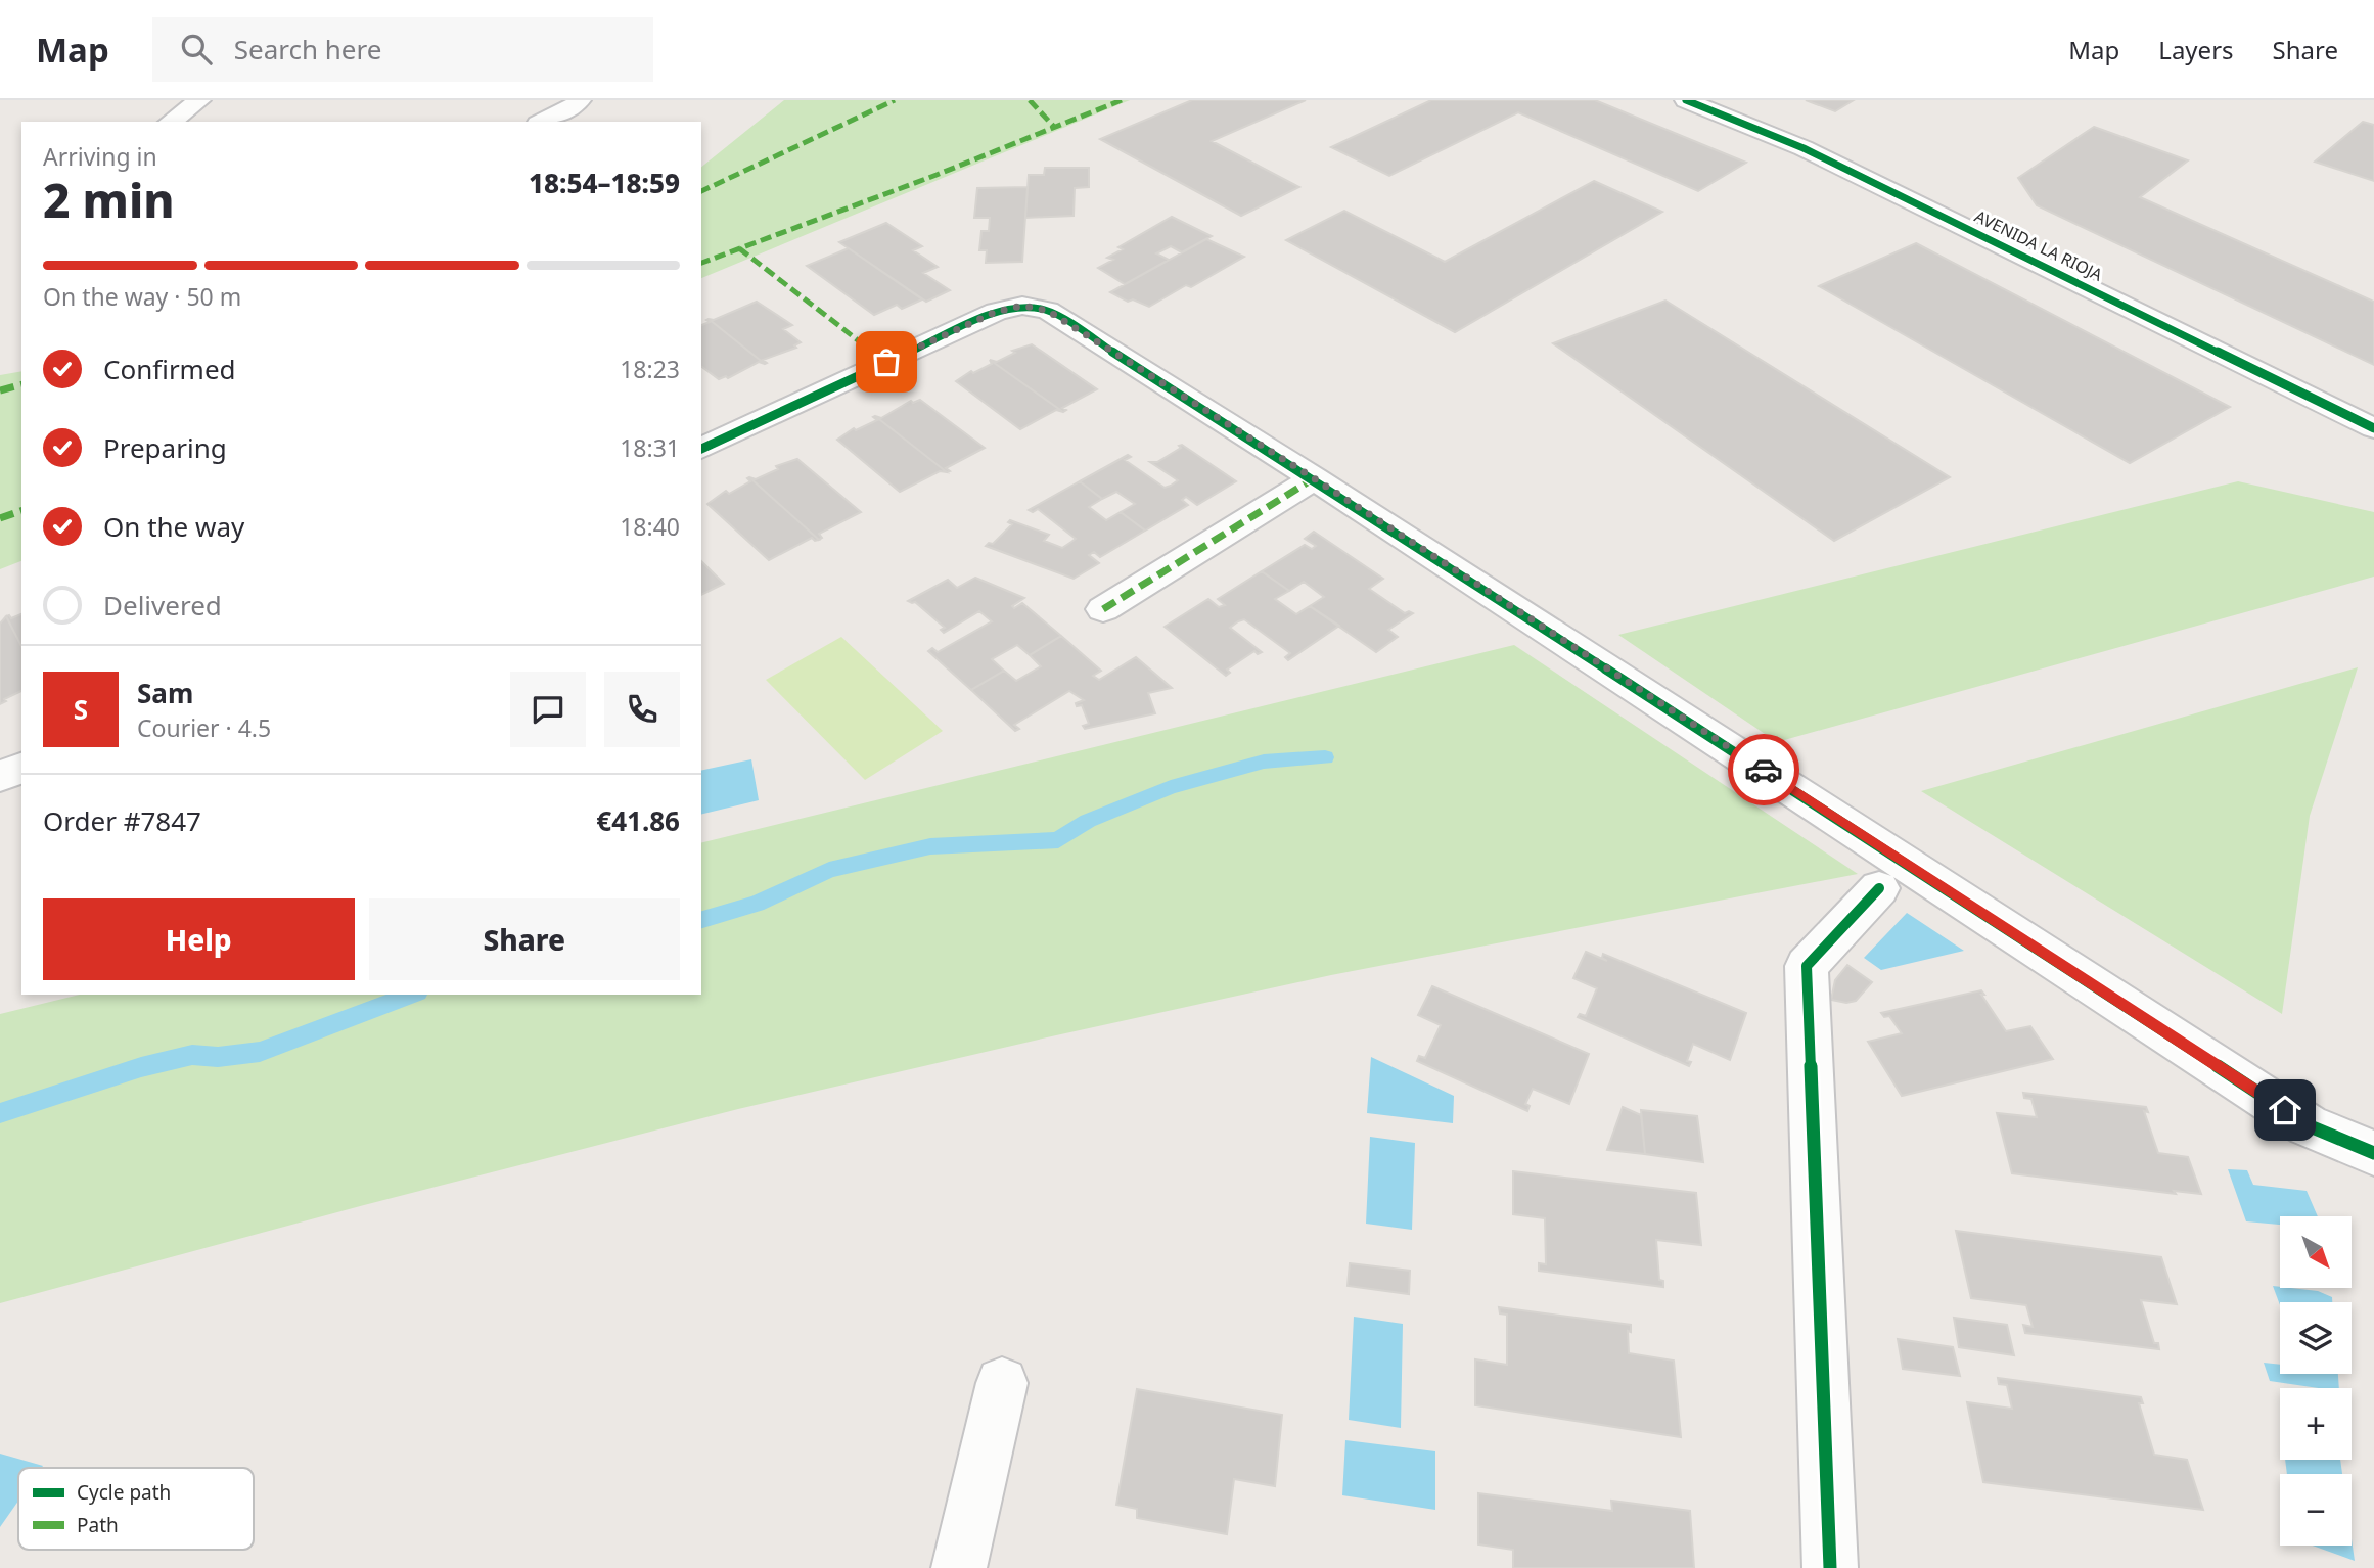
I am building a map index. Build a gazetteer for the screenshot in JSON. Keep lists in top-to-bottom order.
{
  "streets": {
    "street": ["AVENIDA LA RIOJA"]
  },
  "legend": ["Cycle path", "Path"],
  "north": "bottom right",
  "page": {
    "header": "Map",
    "search": "Search here",
    "nav": ["Map", "Layers", "Share"],
    "heading": ["2 min", "Arriving in", "18:54–18:59"],
    "panel": [
      "Sam",
      "Courier · 4.5",
      "Order #7847",
      "€41.86"
    ],
    "bar": "On the way · 50 m",
    "list": [
      ["Confirmed", "18:23"],
      ["Preparing", "18:31"],
      ["On the way", "18:40"],
      "Delivered"
    ],
    "round": "S",
    "buttons": ["Help", "Share"],
    "map_buttons": ["+", "−"]
  }
}
